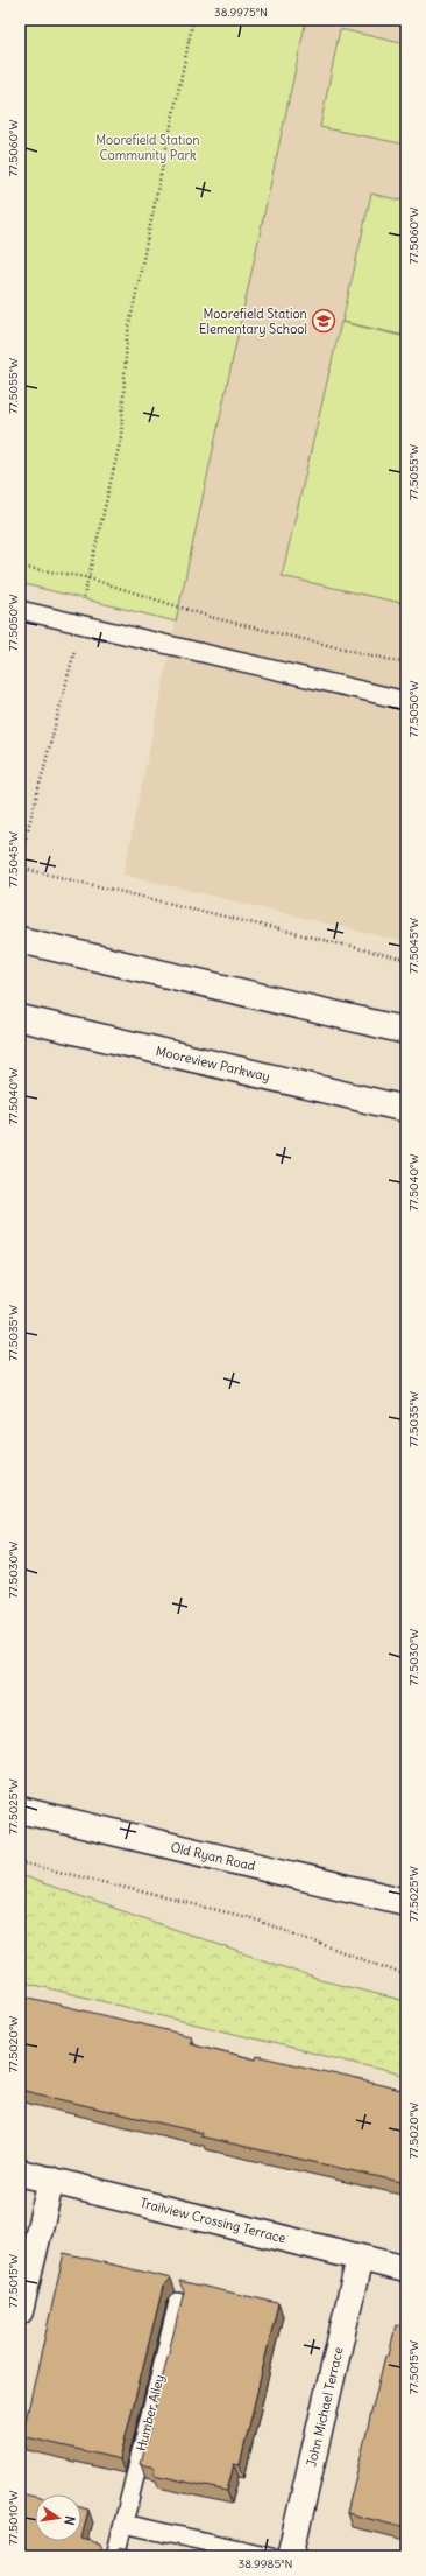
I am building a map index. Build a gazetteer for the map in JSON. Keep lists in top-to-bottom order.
{
  "streets": {
    "street": [
      "Mooreview Parkway",
      "Old Ryan Road",
      "Trailview Crossing Terrace",
      "John Michael Terrace"
    ],
    "lane": ["Humber Alley"]
  },
  "crossings": [
    ["Trailview Crossing Terrace", "John Michael Terrace"]
  ],
  "parks": ["Moorefield Station Community Park"],
  "places": {
    "school or university": ["Moorefield Station Elementary School"]
  },
  "north": "right",
  "coordinates": [
    "38.9975°N",
    "77.5060°W",
    "77.5055°W",
    "77.5050°W",
    "77.5045°W",
    "77.5040°W",
    "77.5035°W",
    "77.5030°W",
    "77.5025°W",
    "77.5020°W",
    "77.5015°W",
    "77.5010°W",
    "38.9985°N"
  ]
}
